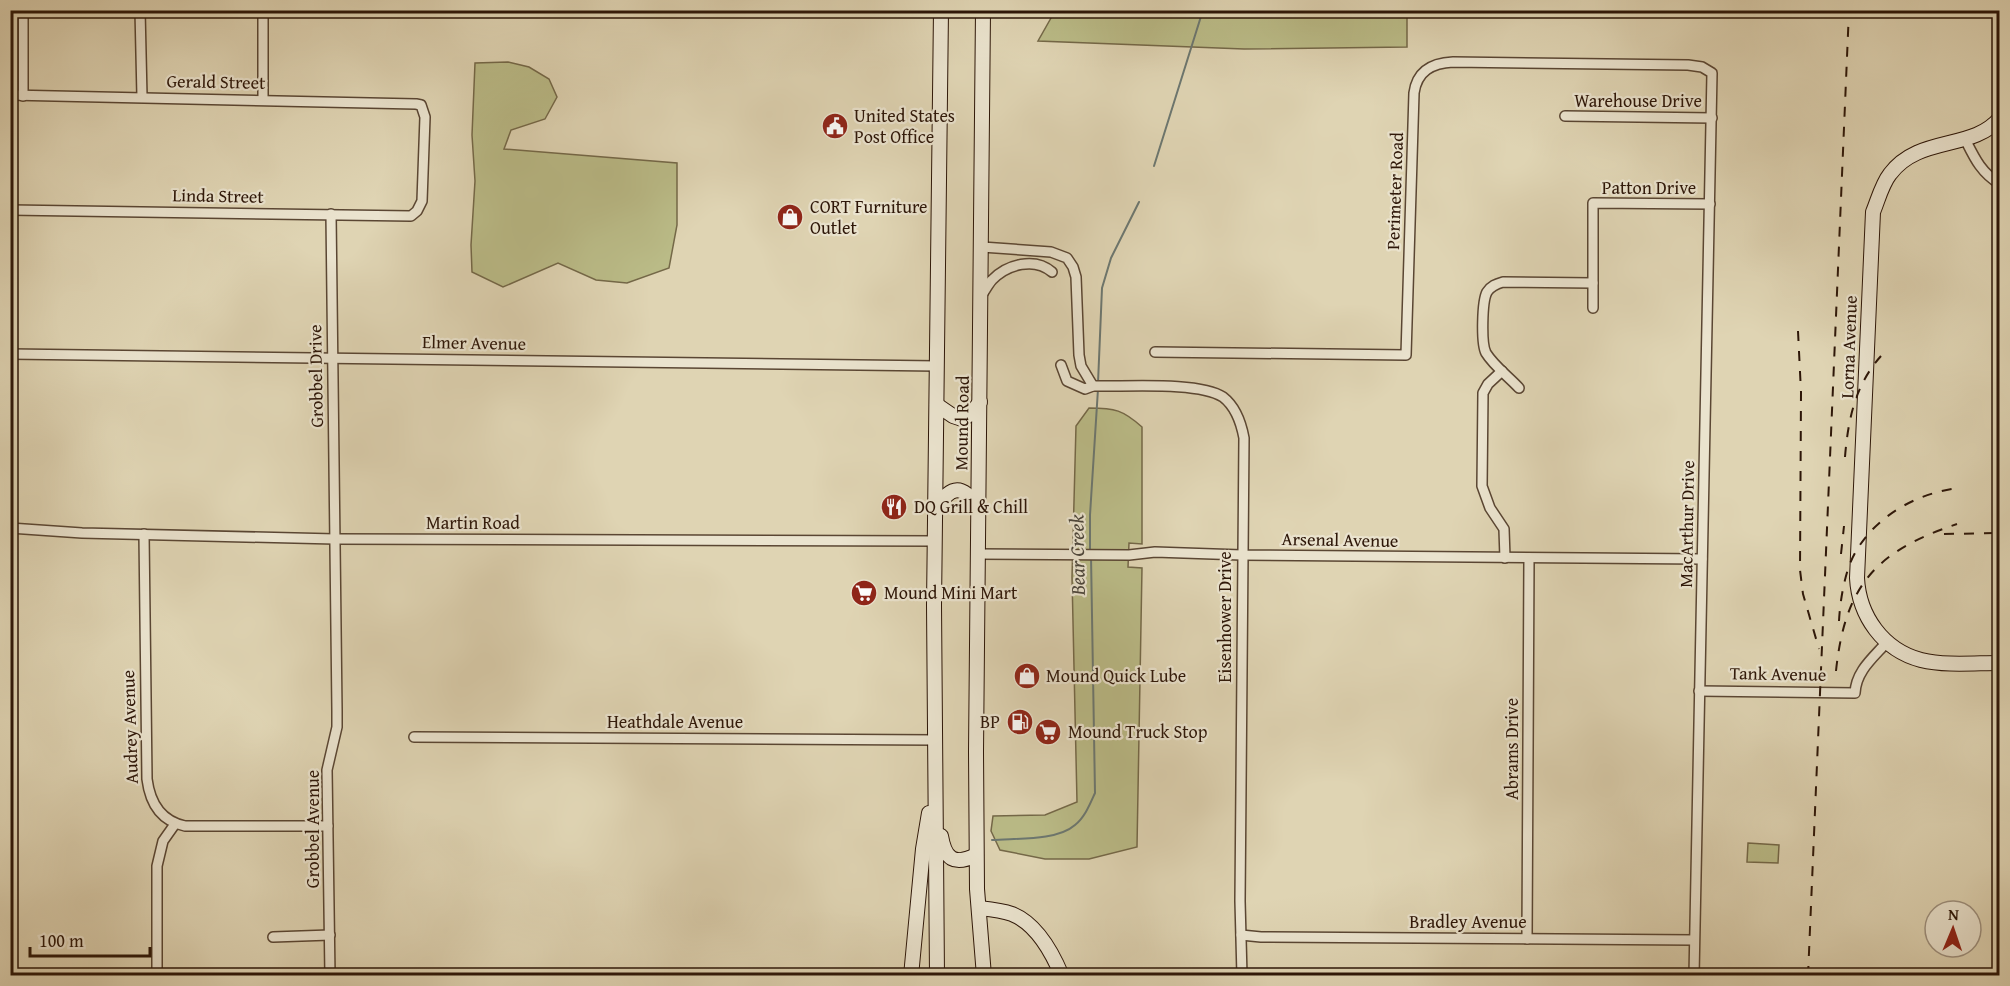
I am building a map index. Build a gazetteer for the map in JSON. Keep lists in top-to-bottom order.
{
  "streets": {
    "main road": ["Lorna Avenue", "Mound Road"],
    "street": [
      "Gerald Street",
      "Warehouse Drive",
      "Patton Drive",
      "Perimeter Road",
      "Linda Street",
      "Elmer Avenue",
      "Grobbel Drive",
      "Martin Road",
      "MacArthur Drive",
      "Arsenal Avenue",
      "Eisenhower Drive",
      "Tank Avenue",
      "Heathdale Avenue",
      "Audrey Avenue",
      "Abrams Drive",
      "Grobbel Avenue",
      "Bradley Avenue"
    ]
  },
  "crossings": [
    ["Gerald Street", "Linda Street"],
    ["Warehouse Drive", "MacArthur Drive"],
    ["Patton Drive", "MacArthur Drive"],
    ["Perimeter Road", "MacArthur Drive"],
    ["Linda Street", "Grobbel Drive"],
    ["Elmer Avenue", "Grobbel Drive"],
    ["Elmer Avenue", "Mound Road"],
    ["Lorna Avenue", "Tank Avenue"],
    ["Grobbel Drive", "Martin Road"],
    ["Grobbel Drive", "Grobbel Avenue"],
    ["Mound Road", "Martin Road"],
    ["Mound Road", "Arsenal Avenue"],
    ["Mound Road", "Heathdale Avenue"],
    ["Martin Road", "Audrey Avenue"],
    ["Martin Road", "Grobbel Avenue"],
    ["MacArthur Drive", "Arsenal Avenue"],
    ["MacArthur Drive", "Tank Avenue"],
    ["MacArthur Drive", "Bradley Avenue"],
    ["Arsenal Avenue", "Eisenhower Drive"],
    ["Arsenal Avenue", "Abrams Drive"],
    ["Eisenhower Drive", "Bradley Avenue"],
    ["Abrams Drive", "Bradley Avenue"]
  ],
  "water": ["Bear Creek"],
  "places": {
    "public building": ["United States Post Office"],
    "shop": ["CORT Furniture Outlet", "Mound Quick Lube"],
    "restaurant": ["DQ Grill & Chill"],
    "supermarket": ["Mound Mini Mart", "Mound Truck Stop"],
    "fuel station": ["BP"]
  },
  "scale_bar": "100 m",
  "north": "top"
}
